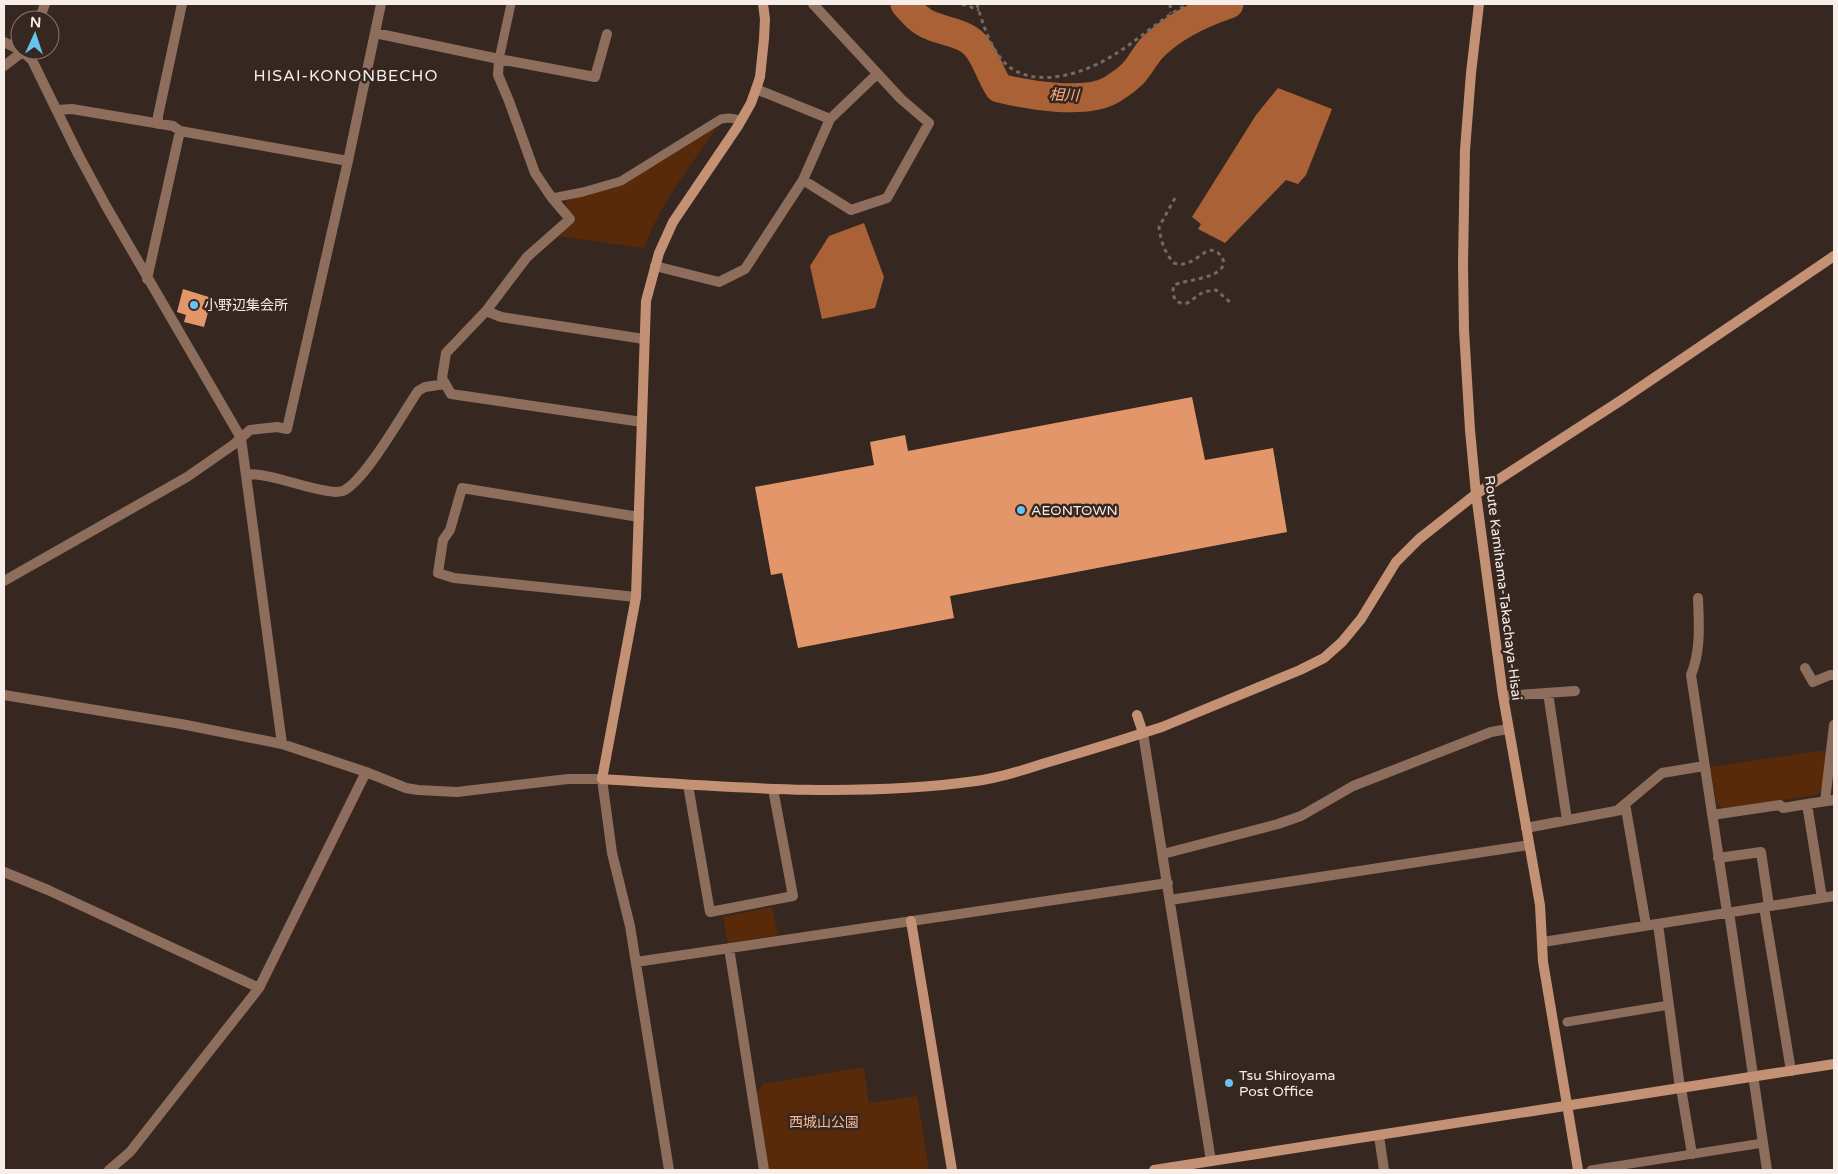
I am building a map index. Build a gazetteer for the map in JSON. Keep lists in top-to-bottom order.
{
  "streets": {
    "street": ["Route Kamihama-Takachaya-Hisai"]
  },
  "districts": ["HISAI-KONONBECHO"],
  "water": ["相川"],
  "parks": ["西城山公園"],
  "places": ["小野辺集会所", "AEONTOWN", "Tsu Shiroyama Post Office"],
  "north": "top"
}
